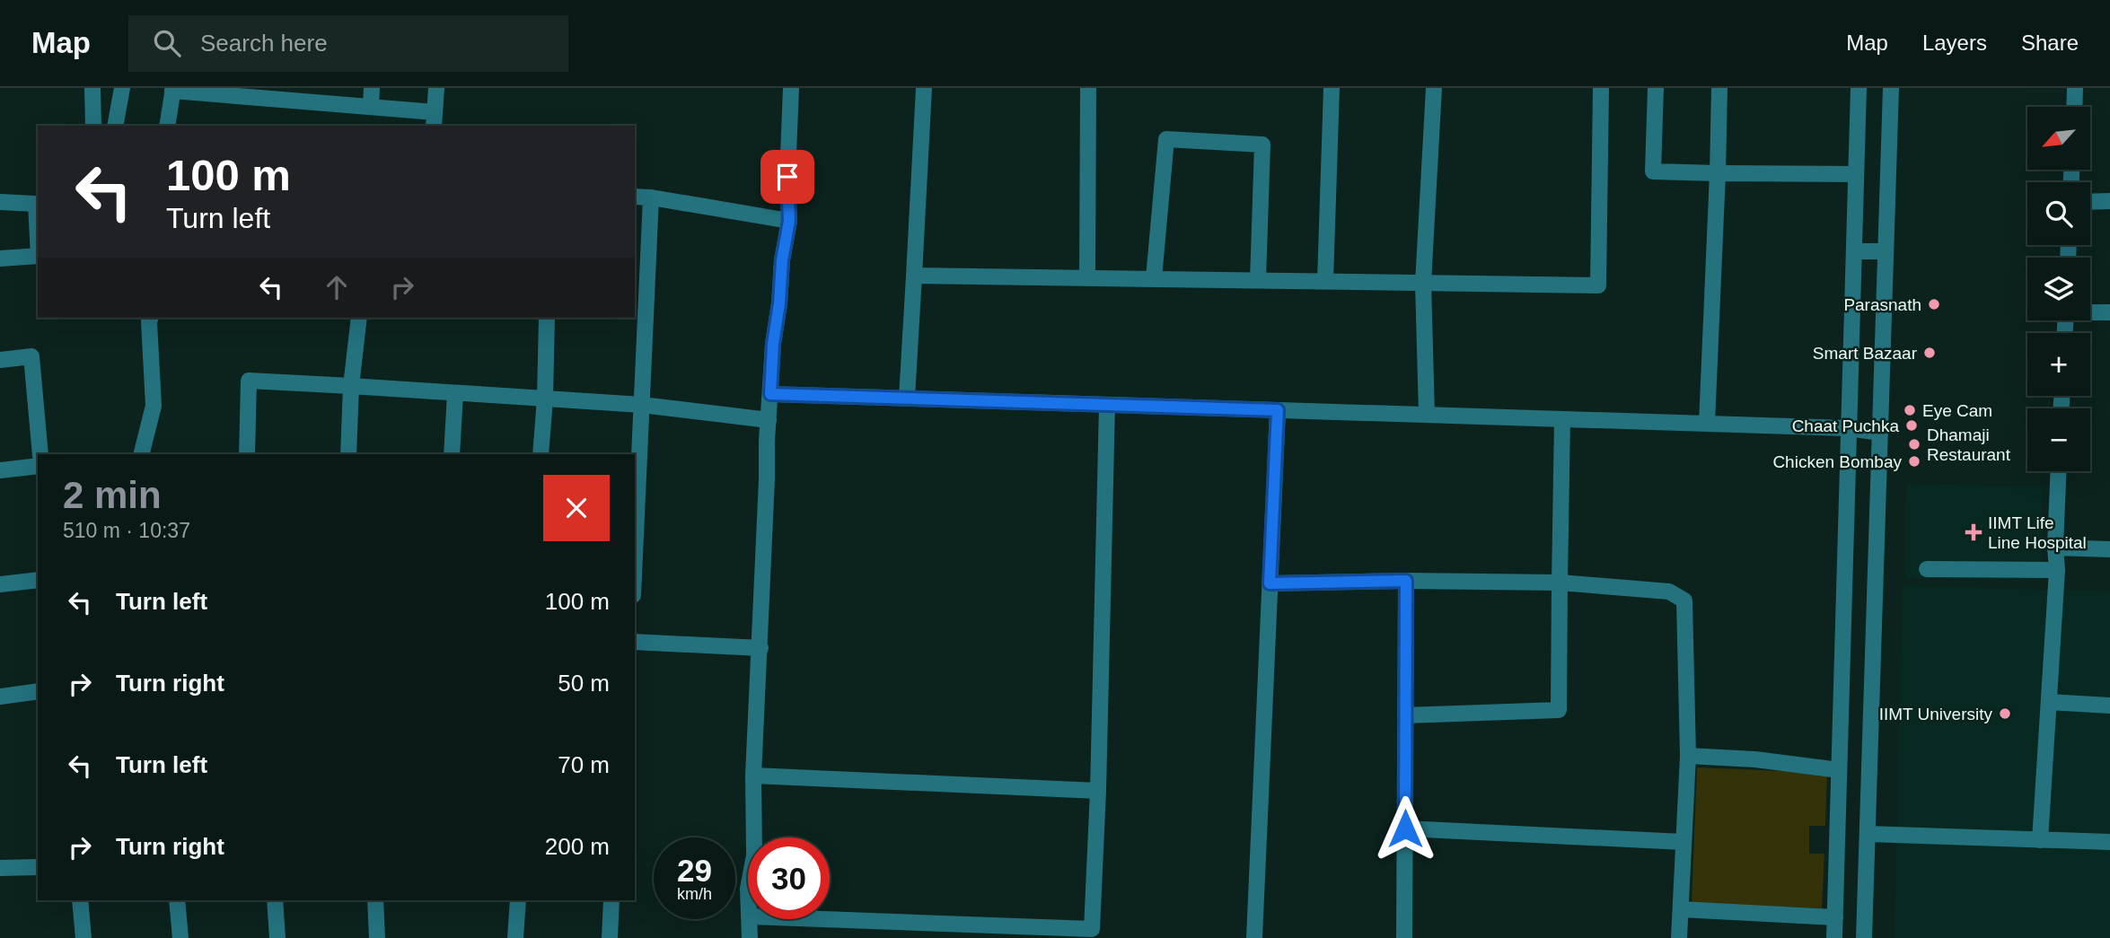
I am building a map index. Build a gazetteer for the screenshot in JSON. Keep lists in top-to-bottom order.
{
  "places": {
    "other": [
      "Parasnath",
      "Smart Bazaar",
      "Eye Cam",
      "Chaat Puchka",
      "Dhamaji Restaurant",
      "Chicken Bombay",
      "IIMT University"
    ],
    "health": ["IIMT Life Line Hospital"]
  },
  "north": "bottom left",
  "page": {
    "header": "Map",
    "search": "Search here",
    "nav": ["Map", "Layers", "Share"],
    "map_buttons": ["+", "−"],
    "turn": ["100 m", "Turn left"],
    "heading": ["2 min", "510 m · 10:37"],
    "list": [
      {
        "name": "Turn left",
        "value": "100 m"
      },
      {
        "name": "Turn right",
        "value": "50 m"
      },
      {
        "name": "Turn left",
        "value": "70 m"
      },
      {
        "name": "Turn right",
        "value": "200 m"
      }
    ],
    "speed": "29 km/h",
    "limit": "30"
  }
}
